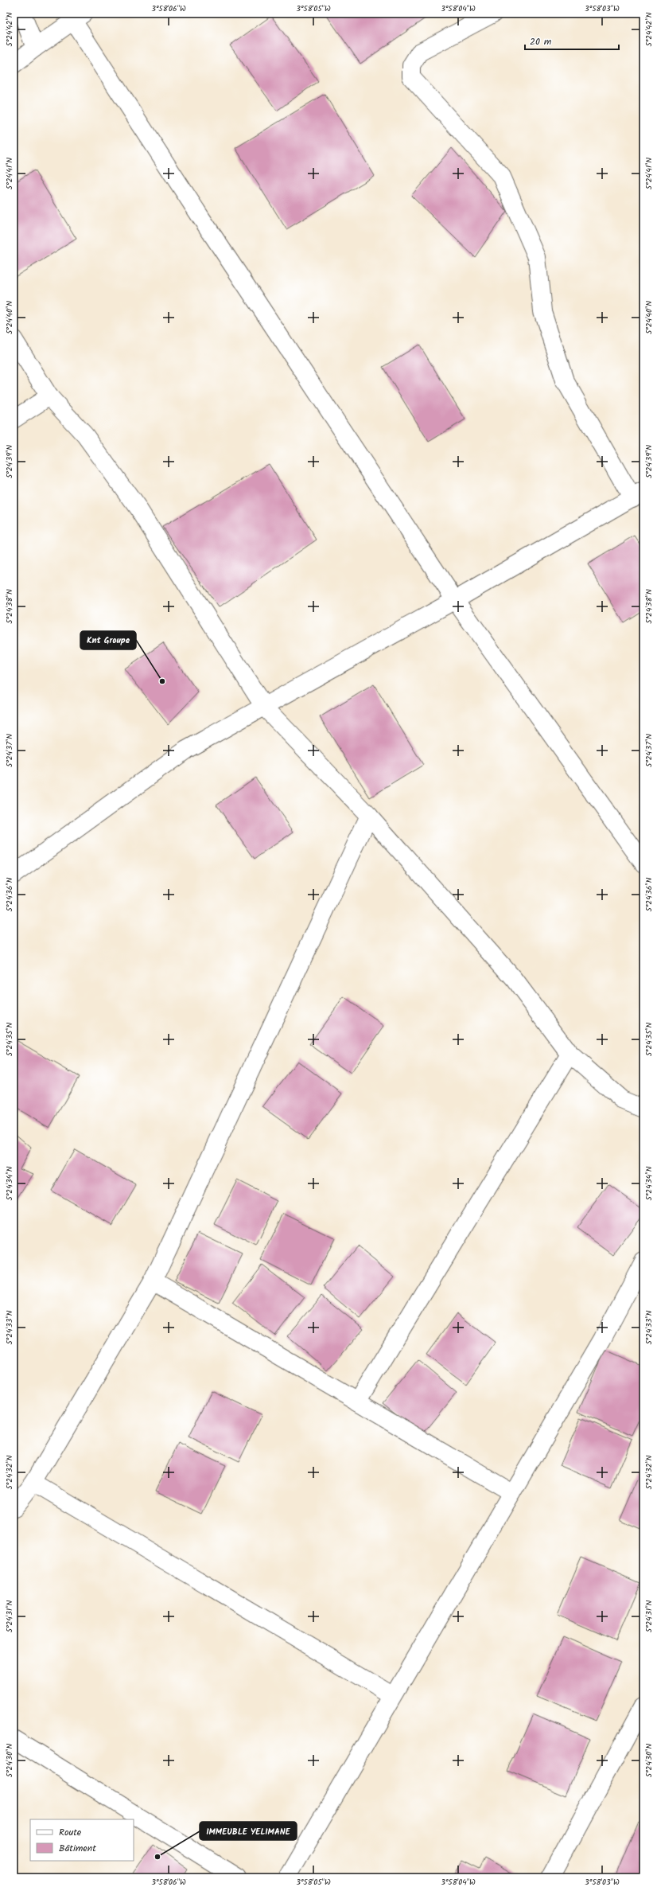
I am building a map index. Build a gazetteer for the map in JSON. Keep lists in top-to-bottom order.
{
  "places": ["Knt Groupe", "IMMEUBLE YELIMANE"],
  "legend": ["Route", "Bâtiment"],
  "scale_bar": "20 m",
  "coordinates": [
    "3°58'06\"W",
    "3°58'05\"W",
    "3°58'04\"W",
    "3°58'03\"W",
    "5°24'42\"N",
    "5°24'41\"N",
    "5°24'40\"N",
    "5°24'39\"N",
    "5°24'38\"N",
    "5°24'37\"N",
    "5°24'36\"N",
    "5°24'35\"N",
    "5°24'34\"N",
    "5°24'33\"N",
    "5°24'32\"N",
    "5°24'31\"N",
    "5°24'30\"N"
  ]
}
